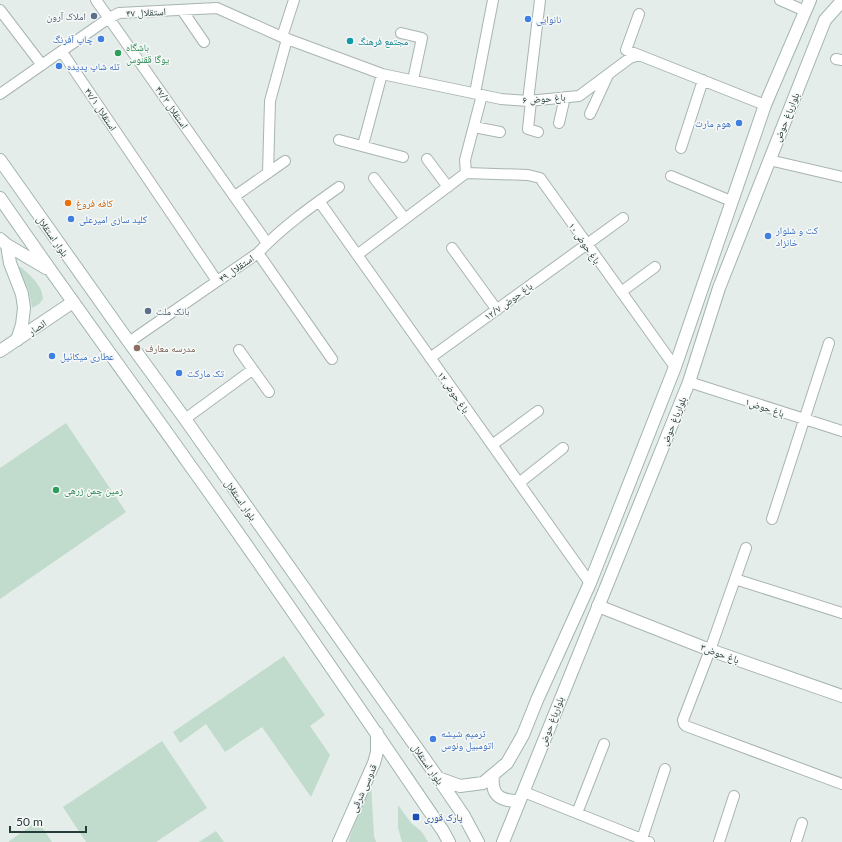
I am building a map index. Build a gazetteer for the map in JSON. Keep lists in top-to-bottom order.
{
  "streets": {
    "main road": [
      "بلوارباغ حوض",
      "بلوار استقلال",
      "انصار",
      "باغ حوض۳",
      "قدوسی شرقی"
    ],
    "street": [
      "۴۷ استقلال",
      "۶ باغ حوض",
      "۴۷/۳ استقلال",
      "۴۷/۱ استقلال",
      "۱۰ باغ حوض",
      "۴۹ استقلال",
      "۱۲/۷ باغ حوض",
      "۱۲ باغ حوض",
      "باغ حوض۱"
    ]
  },
  "crossings": [
    ["۴۷ استقلال", "۶ باغ حوض"],
    ["۴۷ استقلال", "۴۷/۳ استقلال"],
    ["۴۷ استقلال", "۴۷/۱ استقلال"],
    ["۴۷/۳ استقلال", "۴۹ استقلال"],
    ["۴۷/۱ استقلال", "۴۹ استقلال"],
    ["بلوارباغ حوض", "بلوار استقلال"],
    ["بلوارباغ حوض", "۱۰ باغ حوض"],
    ["بلوارباغ حوض", "۱۲ باغ حوض"],
    ["بلوارباغ حوض", "باغ حوض۱"],
    ["بلوارباغ حوض", "باغ حوض۳"],
    ["بلوار استقلال", "۴۹ استقلال"],
    ["۱۰ باغ حوض", "۱۲/۷ باغ حوض"],
    ["۴۹ استقلال", "۱۲ باغ حوض"],
    ["۱۲/۷ باغ حوض", "۱۲ باغ حوض"]
  ],
  "places": {
    "other": [
      "املاک آرون",
      "نانوایی",
      "چاپ آفرنگ",
      "مجتمع فرهنگ",
      "باشگاه یوگا ققنوس",
      "تله شاپ پدیده",
      "هوم مارت",
      "کافه فروغ",
      "کلید سازی امیرعلی",
      "کت و شلوار خانزاد",
      "بانک ملت",
      "مدرسه معارف",
      "عطاری میکائیل",
      "تک مارکت",
      "زمین چمن زرهی",
      "ترمیم شیشه اتومبیل ونوس"
    ],
    "transit": ["پارک قوری"]
  },
  "scale_bar": "50 m"
}
